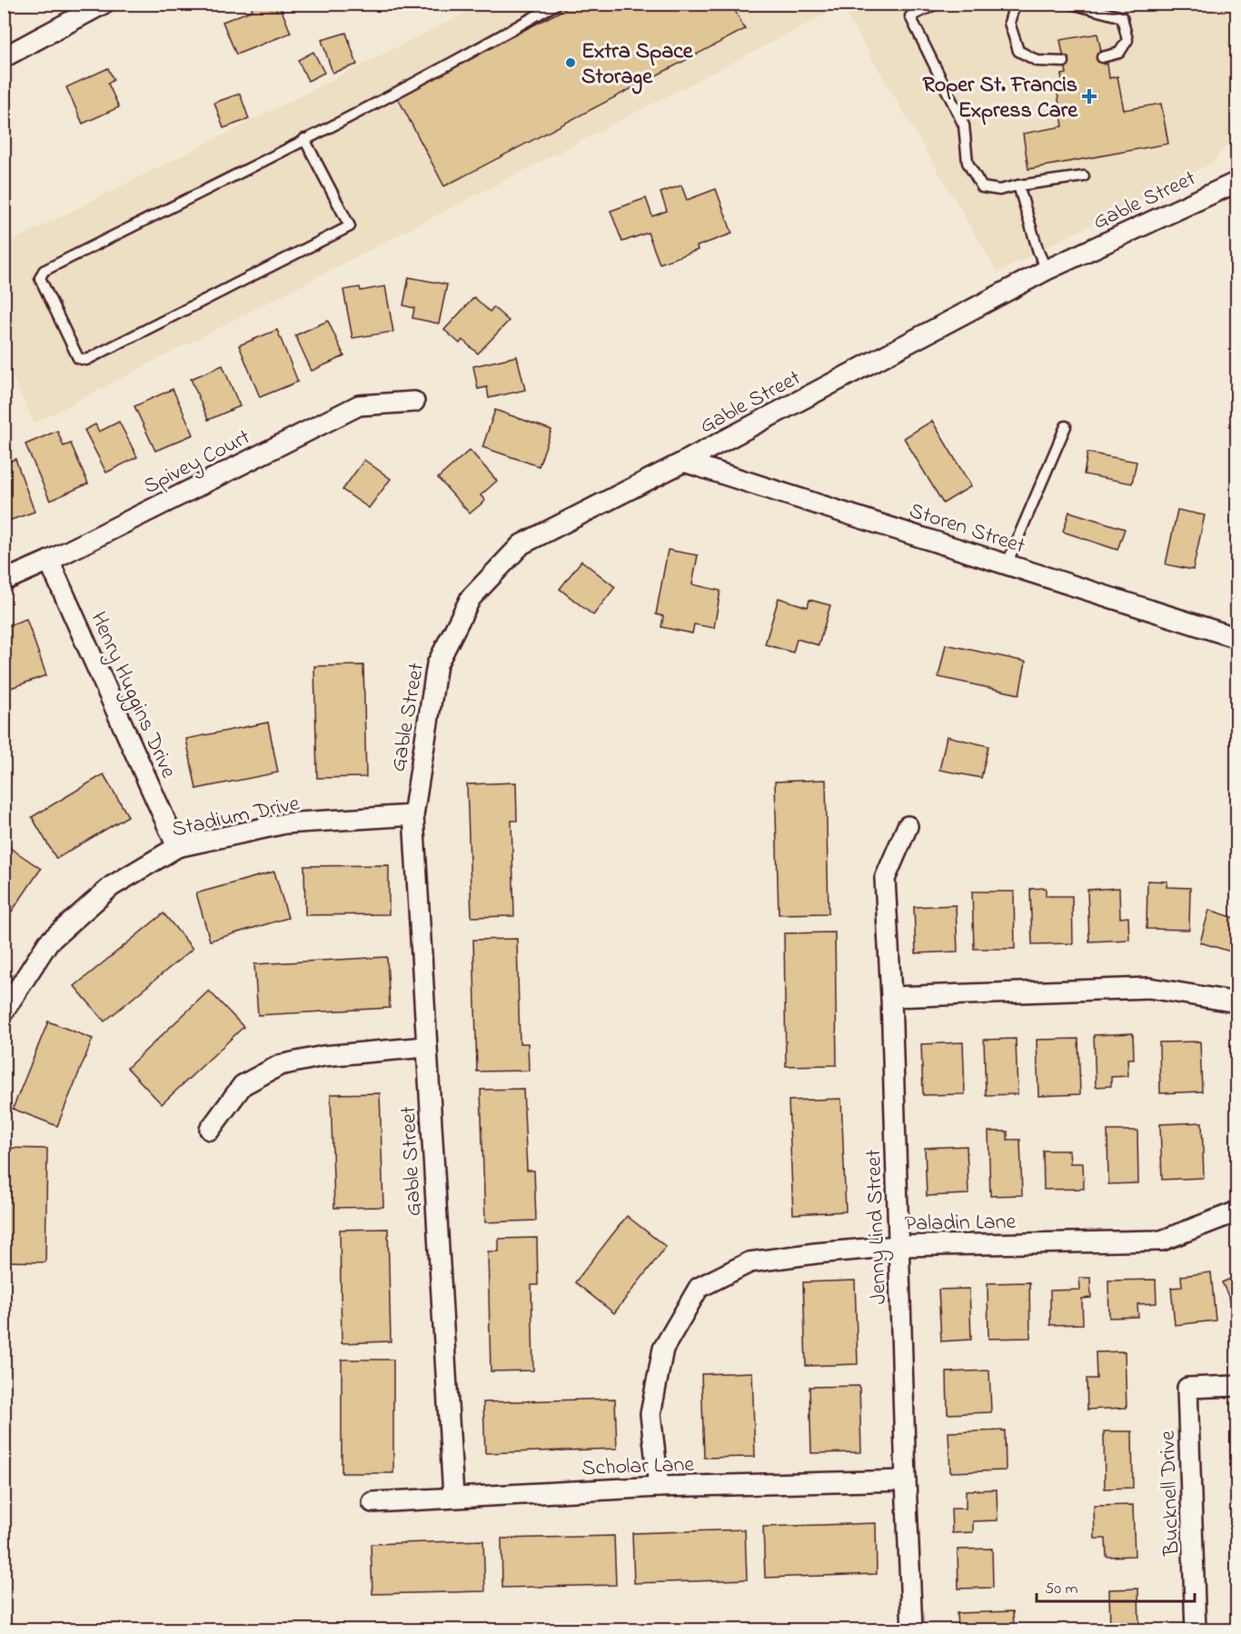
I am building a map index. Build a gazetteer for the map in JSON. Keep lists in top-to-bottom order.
{
  "streets": {
    "street": [
      "Gable Street",
      "Spivey Court",
      "Storen Street",
      "Henry Huggins Drive",
      "Stadium Drive",
      "Paladin Lane",
      "Jenny Lind Street",
      "Scholar Lane",
      "Bucknell Drive"
    ]
  },
  "crossings": [
    ["Gable Street", "Storen Street"],
    ["Gable Street", "Stadium Drive"],
    ["Gable Street", "Scholar Lane"],
    ["Spivey Court", "Henry Huggins Drive"],
    ["Henry Huggins Drive", "Stadium Drive"],
    ["Paladin Lane", "Jenny Lind Street"],
    ["Paladin Lane", "Scholar Lane"],
    ["Jenny Lind Street", "Scholar Lane"]
  ],
  "places": {
    "other": ["Extra Space Storage"],
    "health": ["Roper St. Francis Express Care"]
  },
  "scale_bar": "50 m"
}
